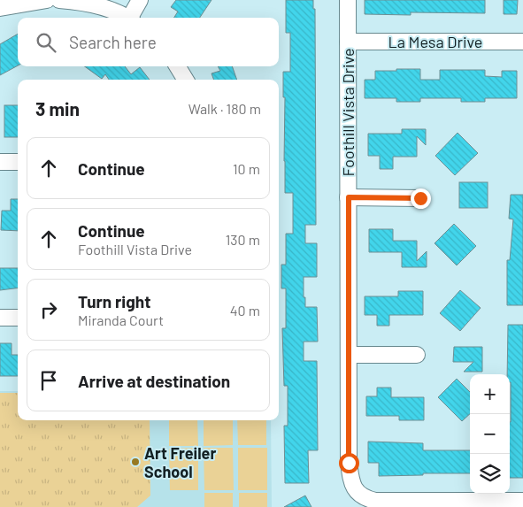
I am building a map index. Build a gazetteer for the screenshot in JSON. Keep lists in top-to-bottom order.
{
  "streets": {
    "street": ["La Mesa Drive", "Foothill Vista Drive"]
  },
  "crossings": [
    ["La Mesa Drive", "Foothill Vista Drive"]
  ],
  "places": ["Art Freiler School"],
  "page": {
    "search": "Search here",
    "heading": ["3 min", "Walk · 180 m"],
    "list": [
      ["Continue", "10 m"],
      ["Continue", "Foothill Vista Drive", "130 m"],
      ["Turn right", "Miranda Court", "40 m"],
      "Arrive at destination"
    ],
    "map_buttons": ["+", "−"]
  }
}
